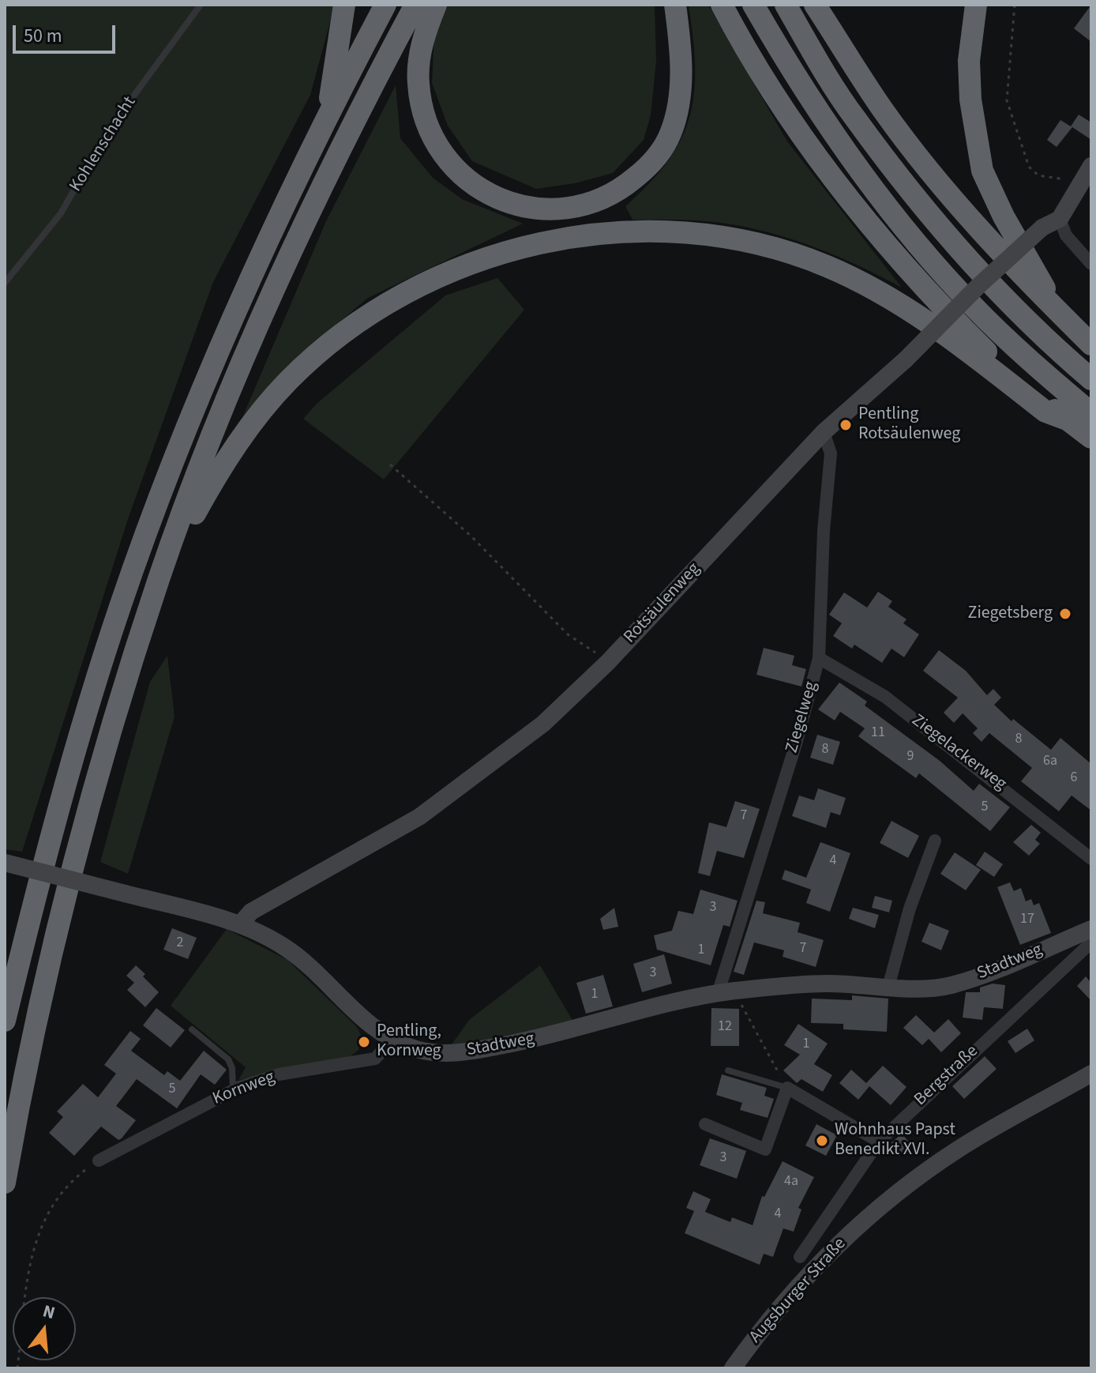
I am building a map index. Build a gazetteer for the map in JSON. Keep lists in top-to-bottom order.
{
  "streets": {
    "street": [
      "Rotsäulenweg",
      "Ziegelweg",
      "Ziegelackerweg",
      "Stadtweg",
      "Bergstraße",
      "Kornweg",
      "Augsburger Straße"
    ],
    "lane": ["Kohlenschacht"]
  },
  "crossings": [
    ["Rotsäulenweg", "Ziegelweg"],
    ["Rotsäulenweg", "Stadtweg"],
    ["Ziegelweg", "Ziegelackerweg"],
    ["Ziegelweg", "Stadtweg"],
    ["Stadtweg", "Kornweg"]
  ],
  "places": [
    "Pentling Rotsäulenweg",
    "Ziegetsberg",
    "Pentling, Kornweg",
    "Wohnhaus Papst Benedikt XVI."
  ],
  "house_numbers": [
    "11",
    "8",
    "8",
    "9",
    "6a",
    "6",
    "5",
    "7",
    "4",
    "3",
    "17",
    "2",
    "7",
    "1",
    "3",
    "1",
    "12",
    "1",
    "5",
    "3",
    "4a",
    "4"
  ],
  "scale_bar": "50 m",
  "north": "top"
}
